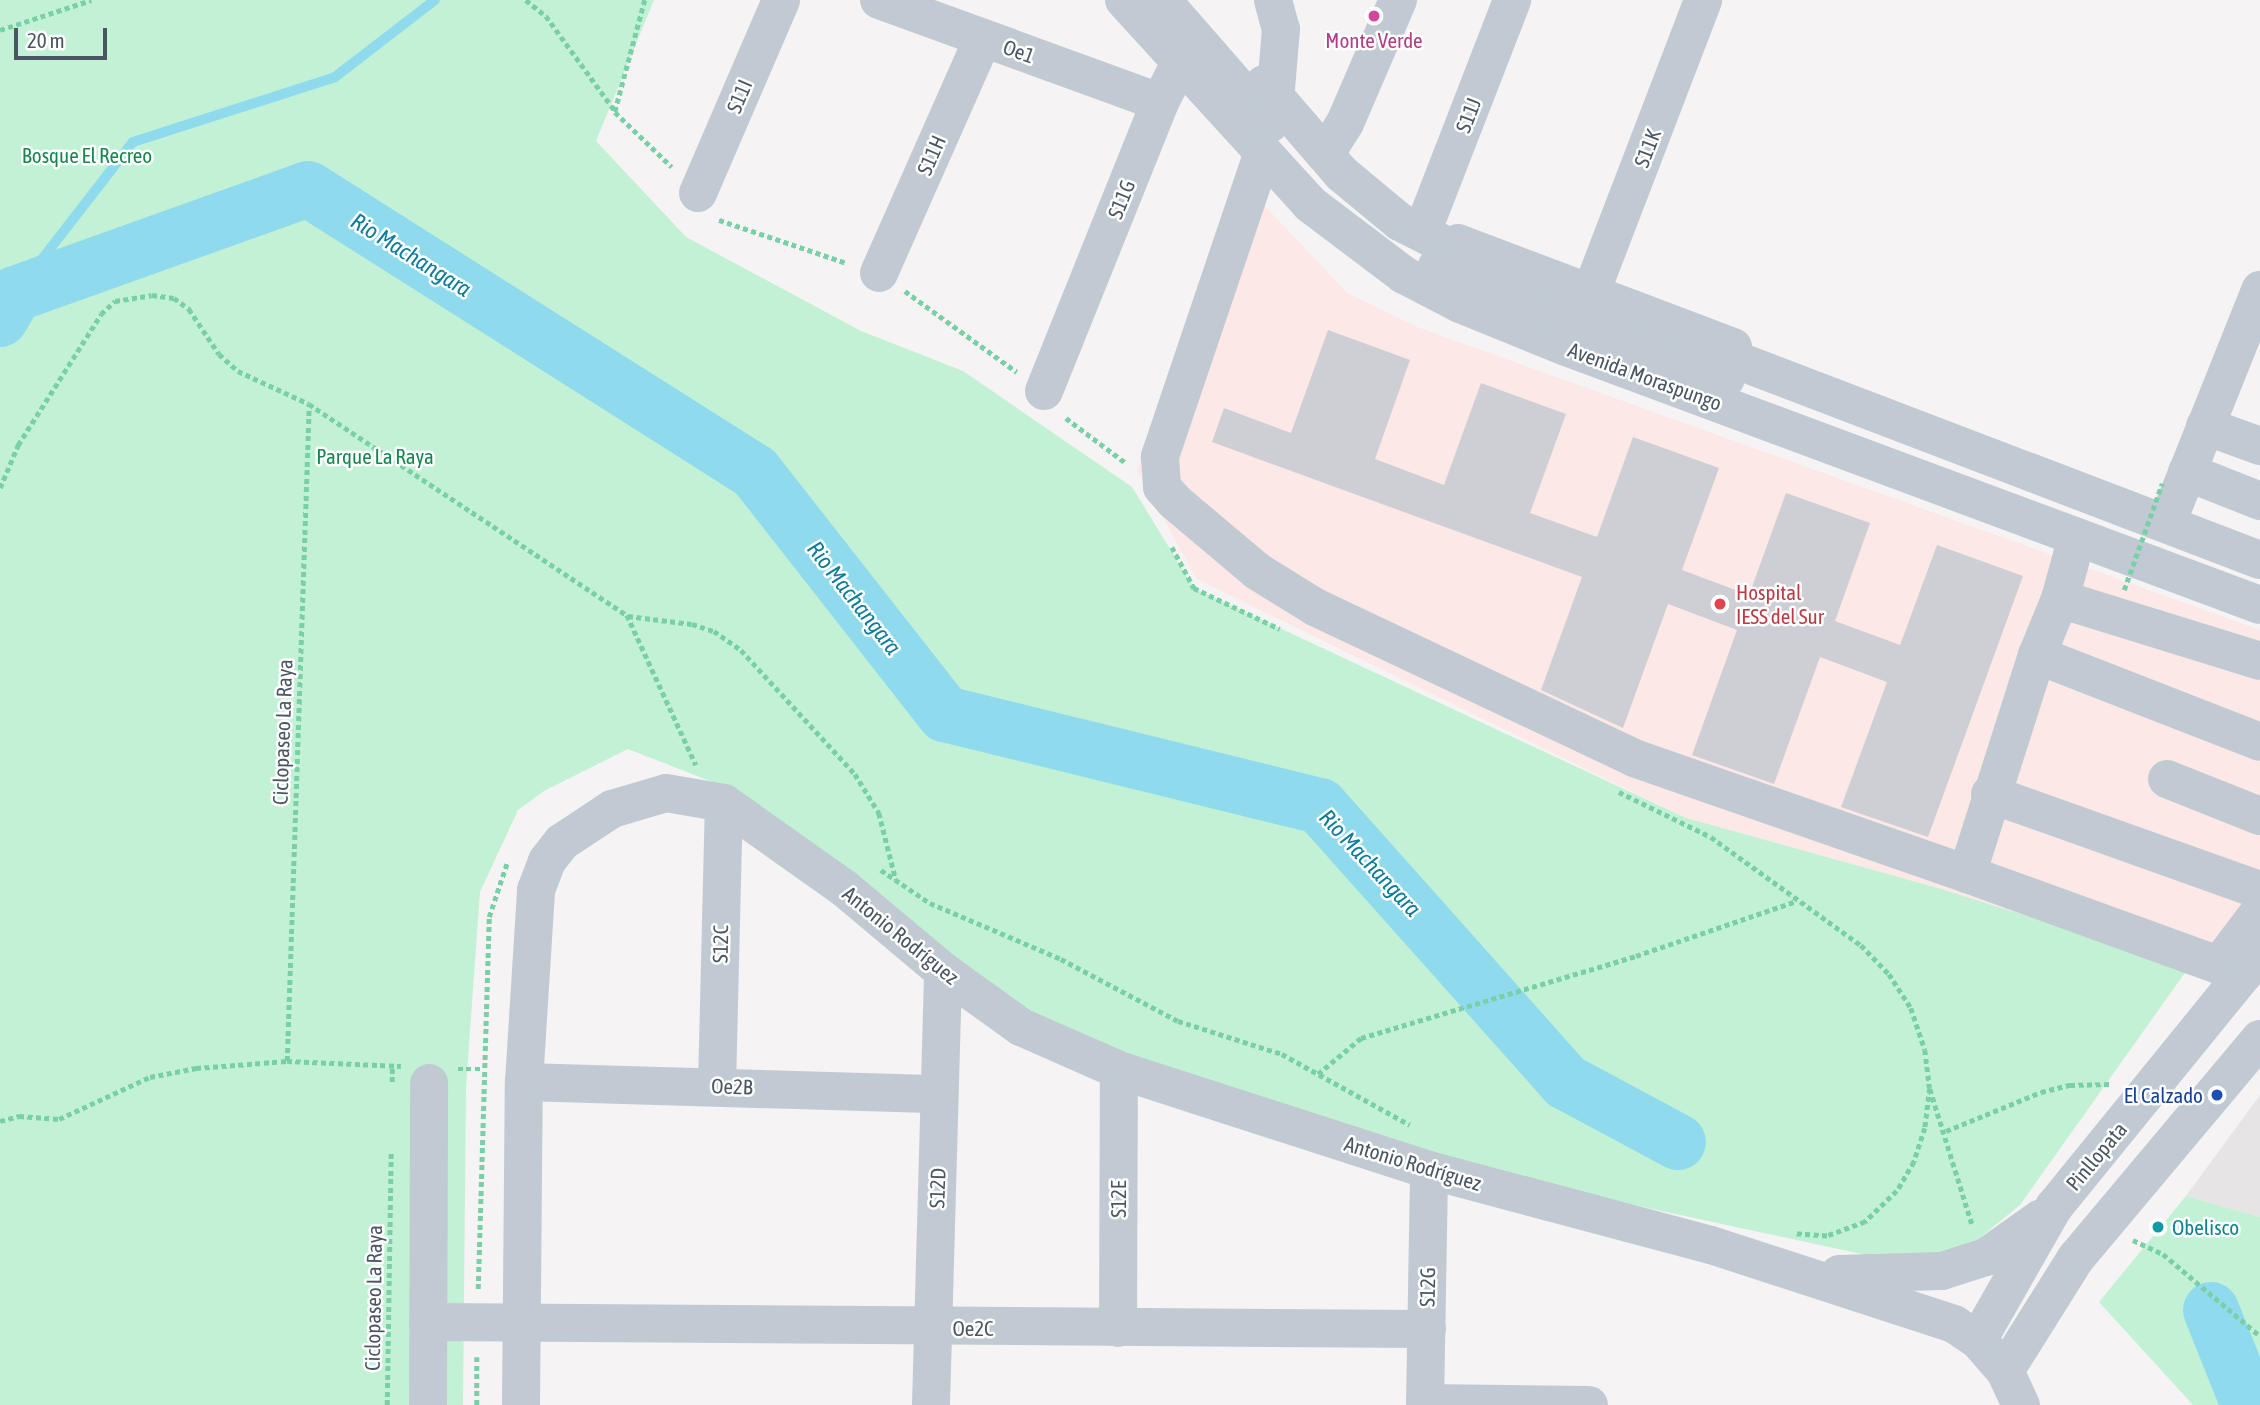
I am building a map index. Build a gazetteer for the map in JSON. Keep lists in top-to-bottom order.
{
  "streets": {
    "street": [
      "Oe1",
      "S11I",
      "S11J",
      "S11K",
      "S11H",
      "S11G",
      "Avenida Moraspungo",
      "Antonio Rodríguez",
      "S12C",
      "Oe2B",
      "Pinllopata",
      "S12D",
      "S12E",
      "S12G",
      "Oe2C"
    ],
    "path": ["Ciclopaseo La Raya"]
  },
  "crossings": [
    ["Oe1", "S11H"],
    ["Oe1", "S11G"],
    ["S11J", "Avenida Moraspungo"],
    ["S11K", "Avenida Moraspungo"],
    ["S11G", "Avenida Moraspungo"],
    ["Antonio Rodríguez", "S12C"],
    ["Antonio Rodríguez", "Oe2B"],
    ["Antonio Rodríguez", "Pinllopata"],
    ["Antonio Rodríguez", "S12D"],
    ["Antonio Rodríguez", "S12E"],
    ["Antonio Rodríguez", "S12G"],
    ["Antonio Rodríguez", "Oe2C"],
    ["S12C", "Oe2B"],
    ["Oe2B", "S12D"],
    ["S12D", "Oe2C"],
    ["S12E", "Oe2C"],
    ["S12G", "Oe2C"]
  ],
  "water": ["Rio Machangara"],
  "parks": ["Bosque El Recreo", "Parque La Raya"],
  "places": [
    "Monte Verde",
    "Hospital IESS del Sur",
    "El Calzado",
    "Obelisco"
  ],
  "scale_bar": "20 m"
}
